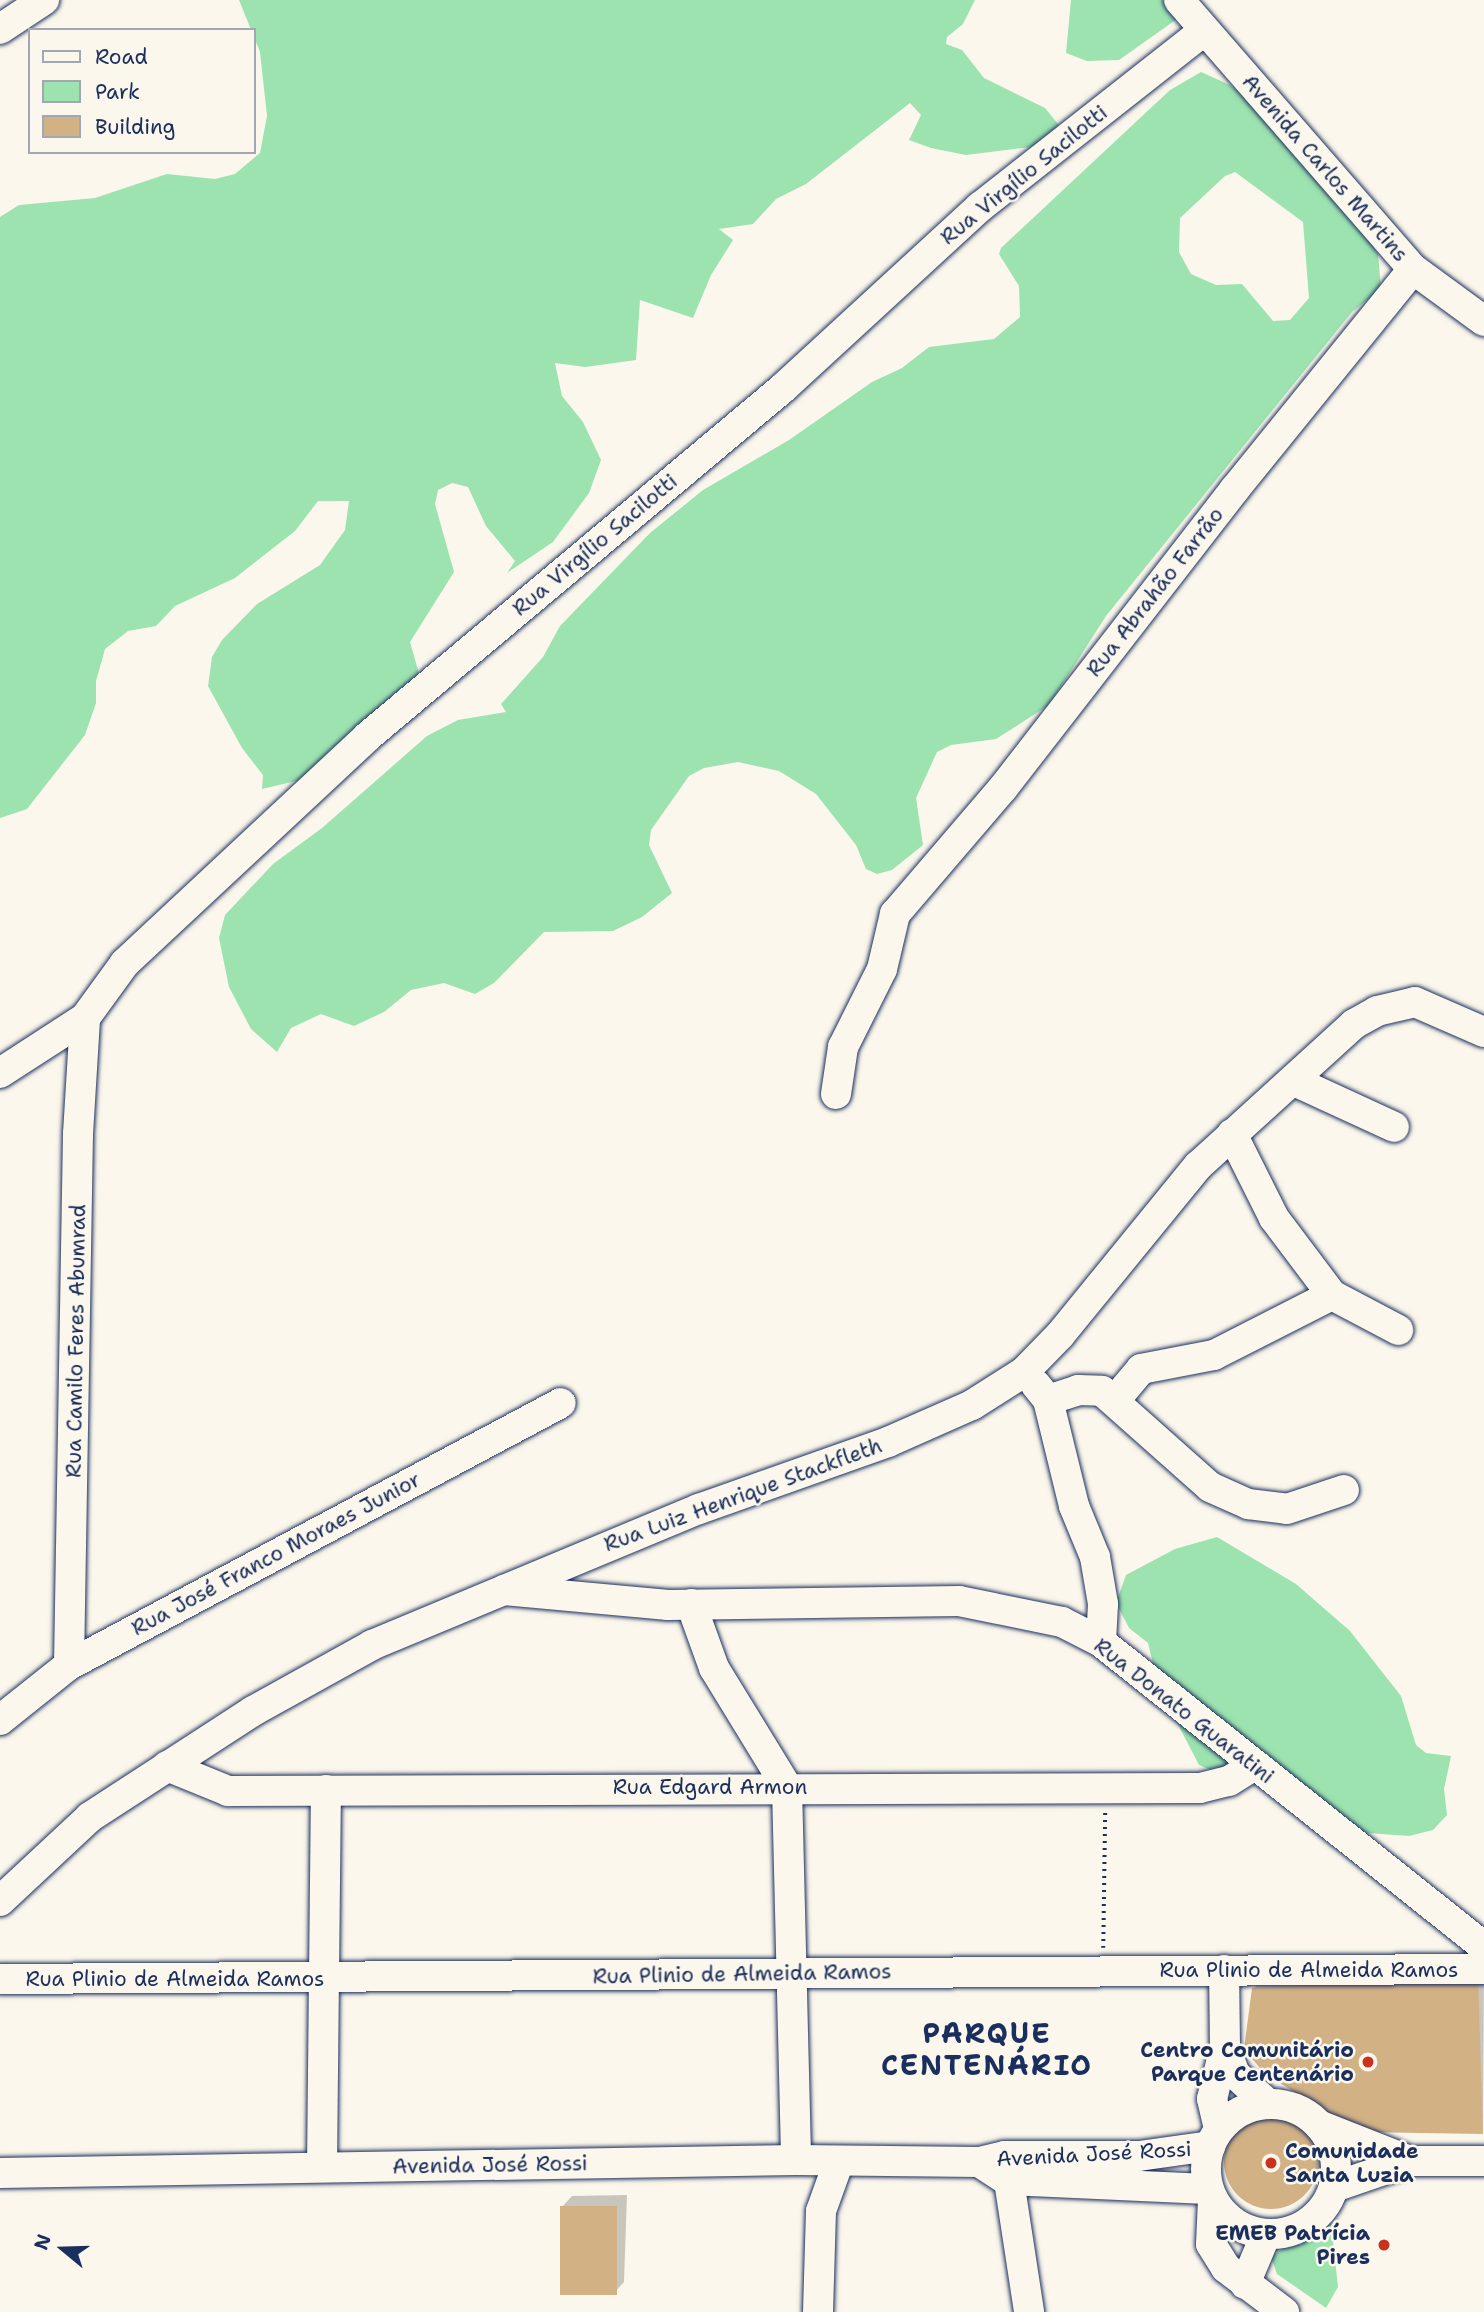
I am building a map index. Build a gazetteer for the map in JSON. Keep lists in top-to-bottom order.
{
  "streets": {
    "street": [
      "Avenida Carlos Martins",
      "Rua Virgílio Sacilotti",
      "Rua Abrahão Farrão",
      "Rua Camilo Feres Abumrad",
      "Rua Luiz Henrique Stackfleth",
      "Rua José Franco Moraes Junior",
      "Rua Donato Guaratini",
      "Rua Edgard Armon",
      "Rua Plinio de Almeida Ramos",
      "Avenida José Rossi"
    ]
  },
  "crossings": [
    ["Avenida Carlos Martins", "Rua Virgílio Sacilotti"],
    ["Avenida Carlos Martins", "Rua Abrahão Farrão"],
    ["Rua Virgílio Sacilotti", "Rua Camilo Feres Abumrad"],
    ["Rua Camilo Feres Abumrad", "Rua José Franco Moraes Junior"],
    ["Rua Luiz Henrique Stackfleth", "Rua Donato Guaratini"],
    ["Rua Luiz Henrique Stackfleth", "Rua Edgard Armon"],
    ["Rua Donato Guaratini", "Rua Edgard Armon"]
  ],
  "districts": ["PARQUE CENTENÁRIO"],
  "places": ["Centro Comunitário Parque Centenário", "Comunidade Santa Luzia", "EMEB Patrícia Pires"],
  "legend": ["Road", "Park", "Building"],
  "north": "left"
}
